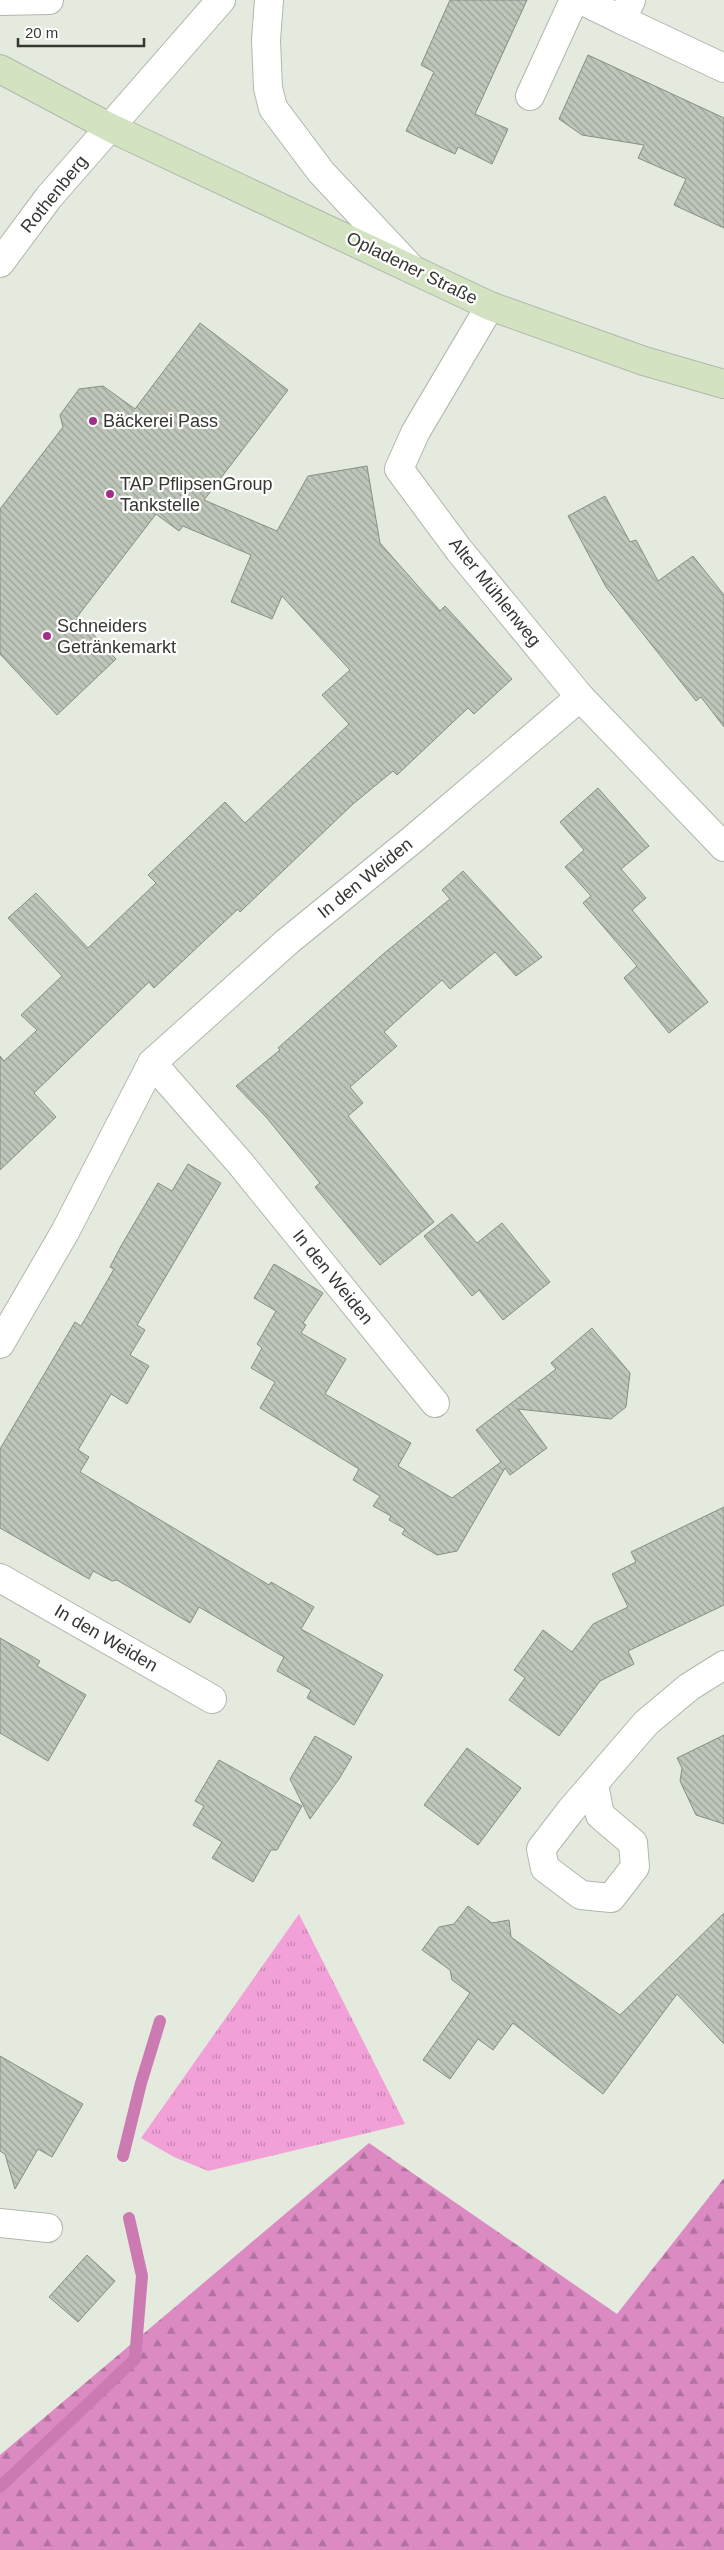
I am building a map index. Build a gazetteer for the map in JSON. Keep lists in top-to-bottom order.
{
  "streets": {
    "main road": ["Opladener Straße"],
    "street": ["Rothenberg", "Alter Mühlenweg", "In den Weiden"]
  },
  "crossings": [
    ["Rothenberg", "Opladener Straße"],
    ["Opladener Straße", "Alter Mühlenweg"],
    ["Alter Mühlenweg", "In den Weiden"]
  ],
  "places": ["Bäckerei Pass", "TAP PflipsenGroup Tankstelle", "Schneiders Getränkemarkt"],
  "scale_bar": "20 m"
}
